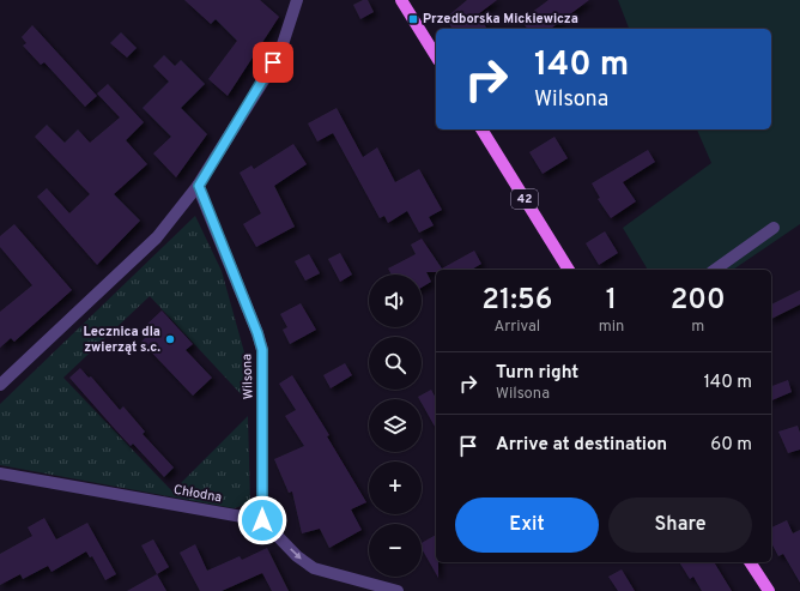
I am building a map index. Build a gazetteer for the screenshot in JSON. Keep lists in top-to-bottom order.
{
  "streets": {
    "main road": ["42"],
    "street": ["Wilsona", "Chłodna"]
  },
  "crossings": [
    ["Wilsona", "Chłodna"]
  ],
  "places": {
    "transit": ["Przedborska Mickiewicza"],
    "other": ["Lecznica dla zwierząt s.c."]
  },
  "page": {
    "turn": ["140 m", "Wilsona"],
    "eta": [
      "21:56",
      "Arrival",
      "1",
      "min",
      "200",
      "m"
    ],
    "map_buttons": ["+", "−"],
    "list": [
      {
        "name": "Turn right",
        "note": "Wilsona",
        "value": "140 m"
      },
      {
        "name": "Arrive at destination",
        "value": "60 m"
      }
    ],
    "buttons": ["Exit", "Share"]
  }
}
